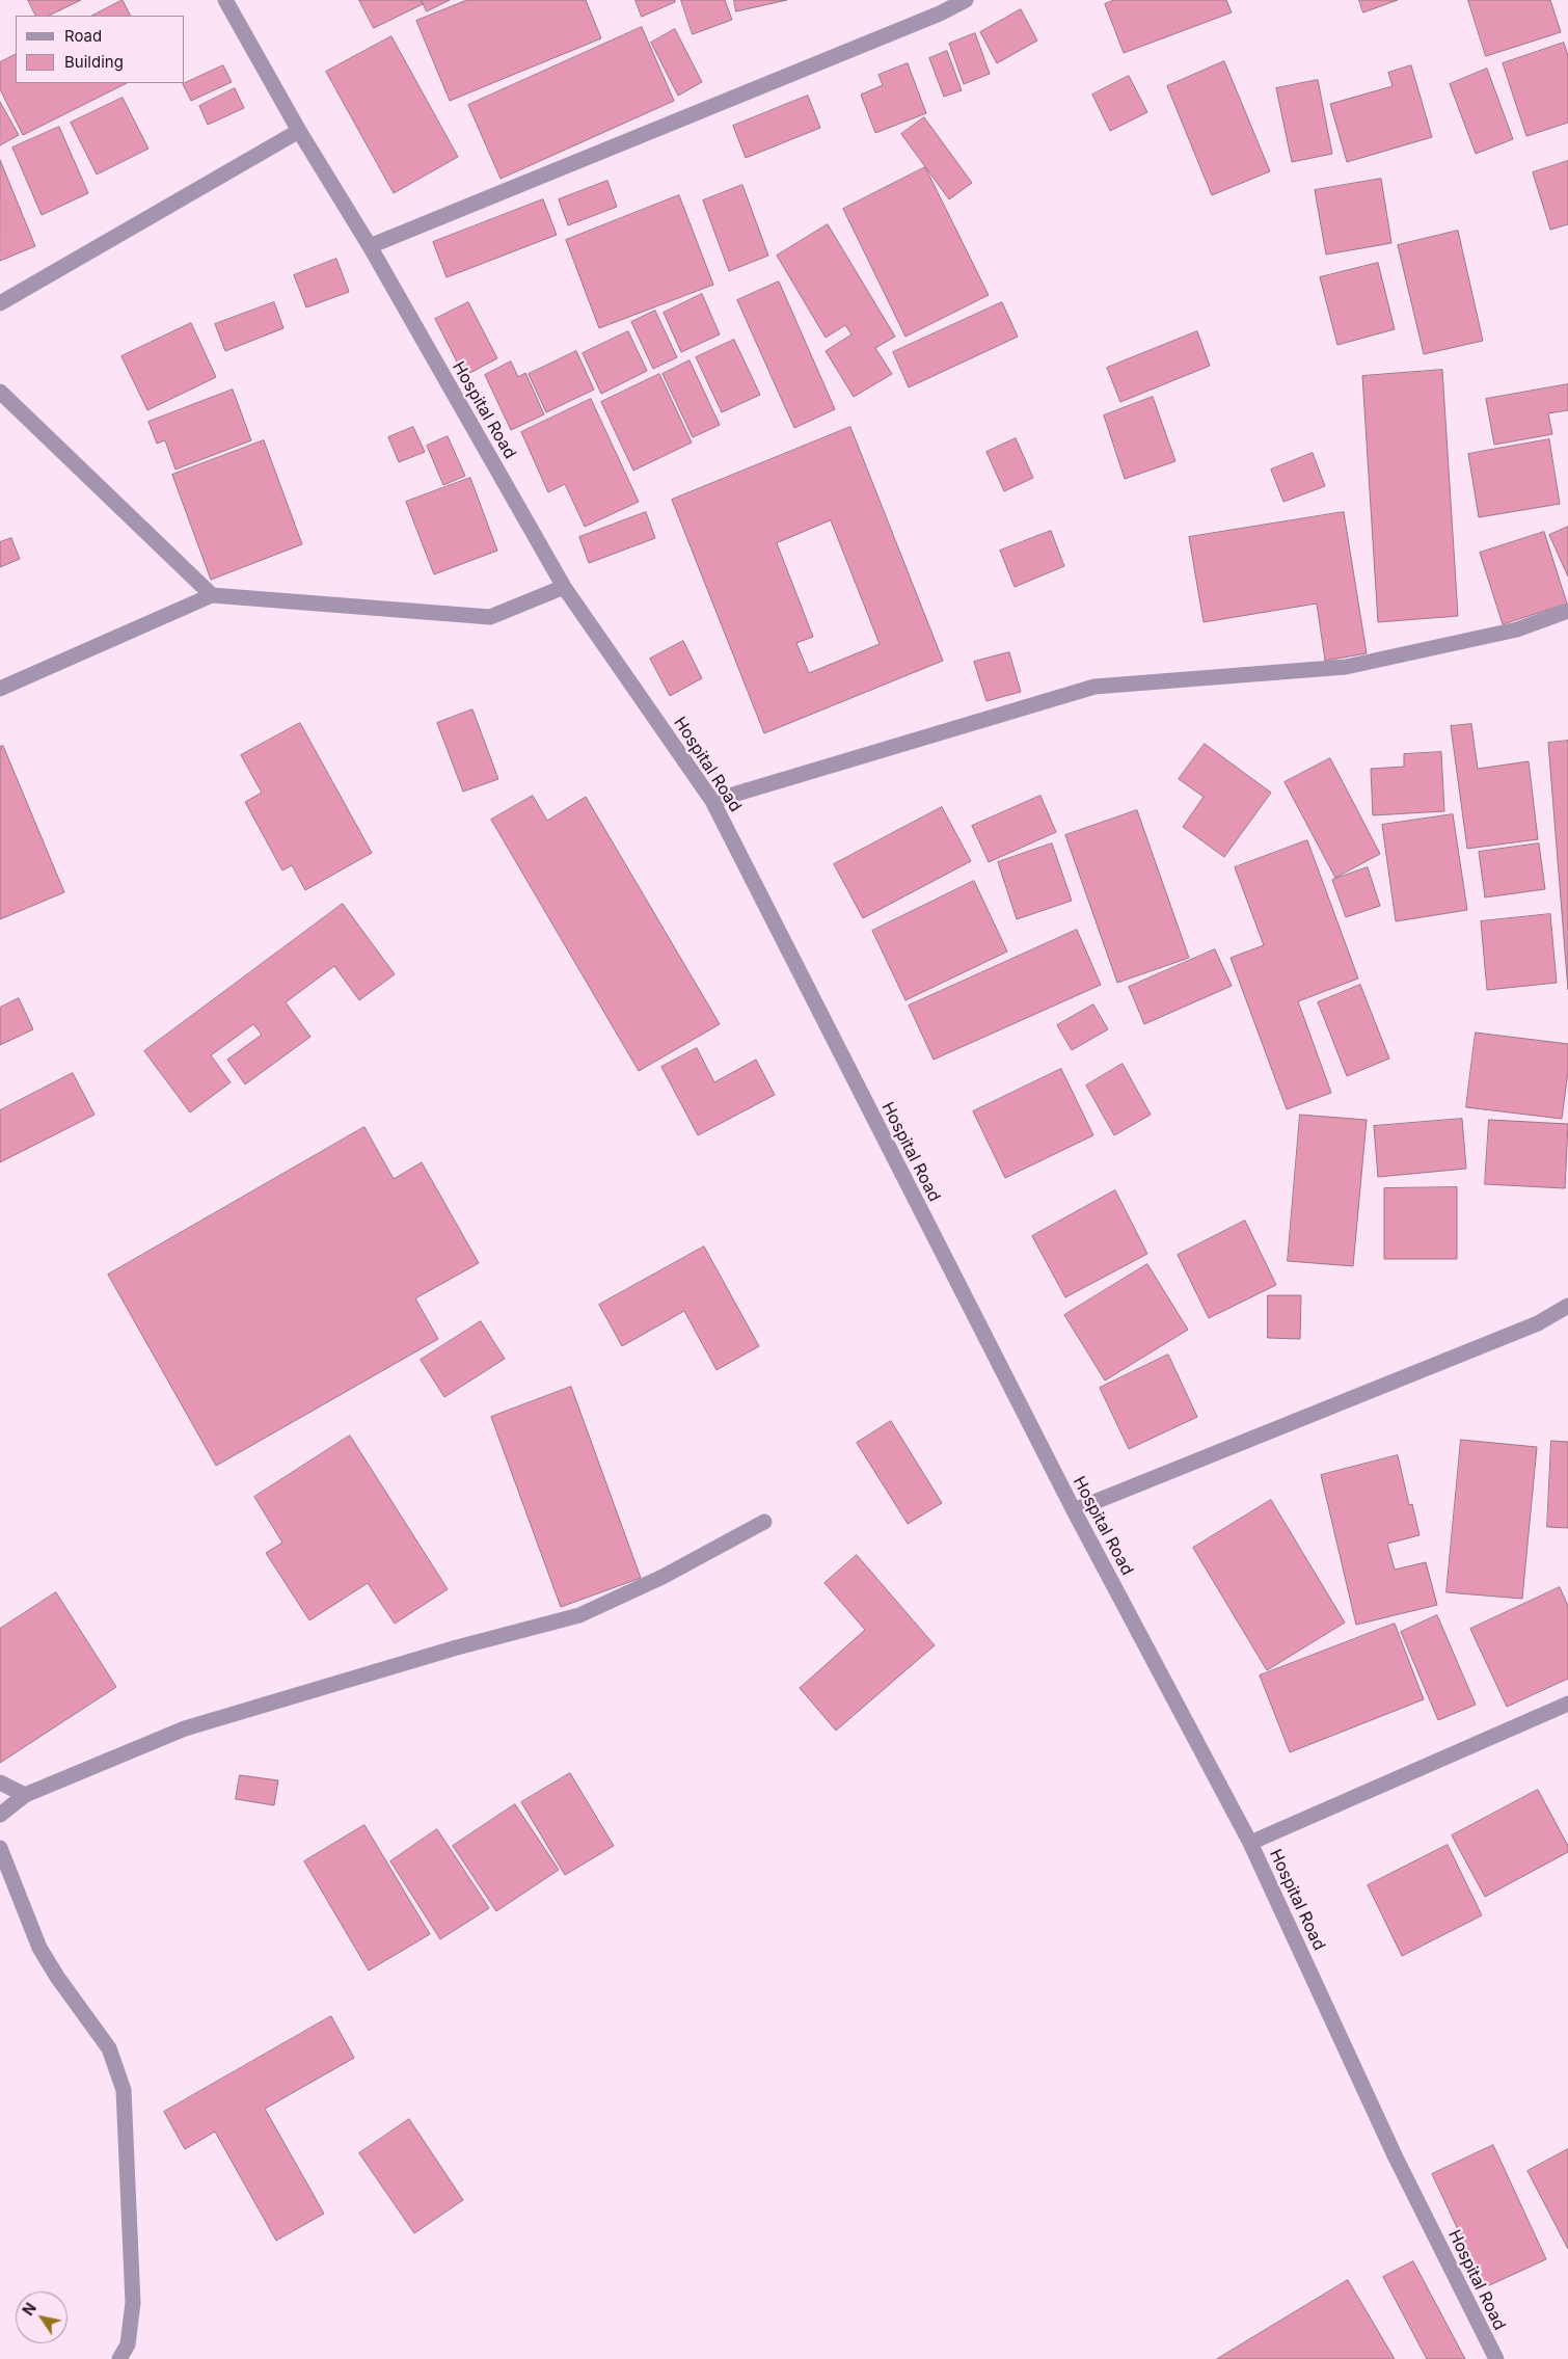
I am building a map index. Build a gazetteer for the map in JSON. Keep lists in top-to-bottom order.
{
  "streets": {
    "street": ["Hospital Road"]
  },
  "legend": ["Road", "Building"],
  "north": "top left"
}
